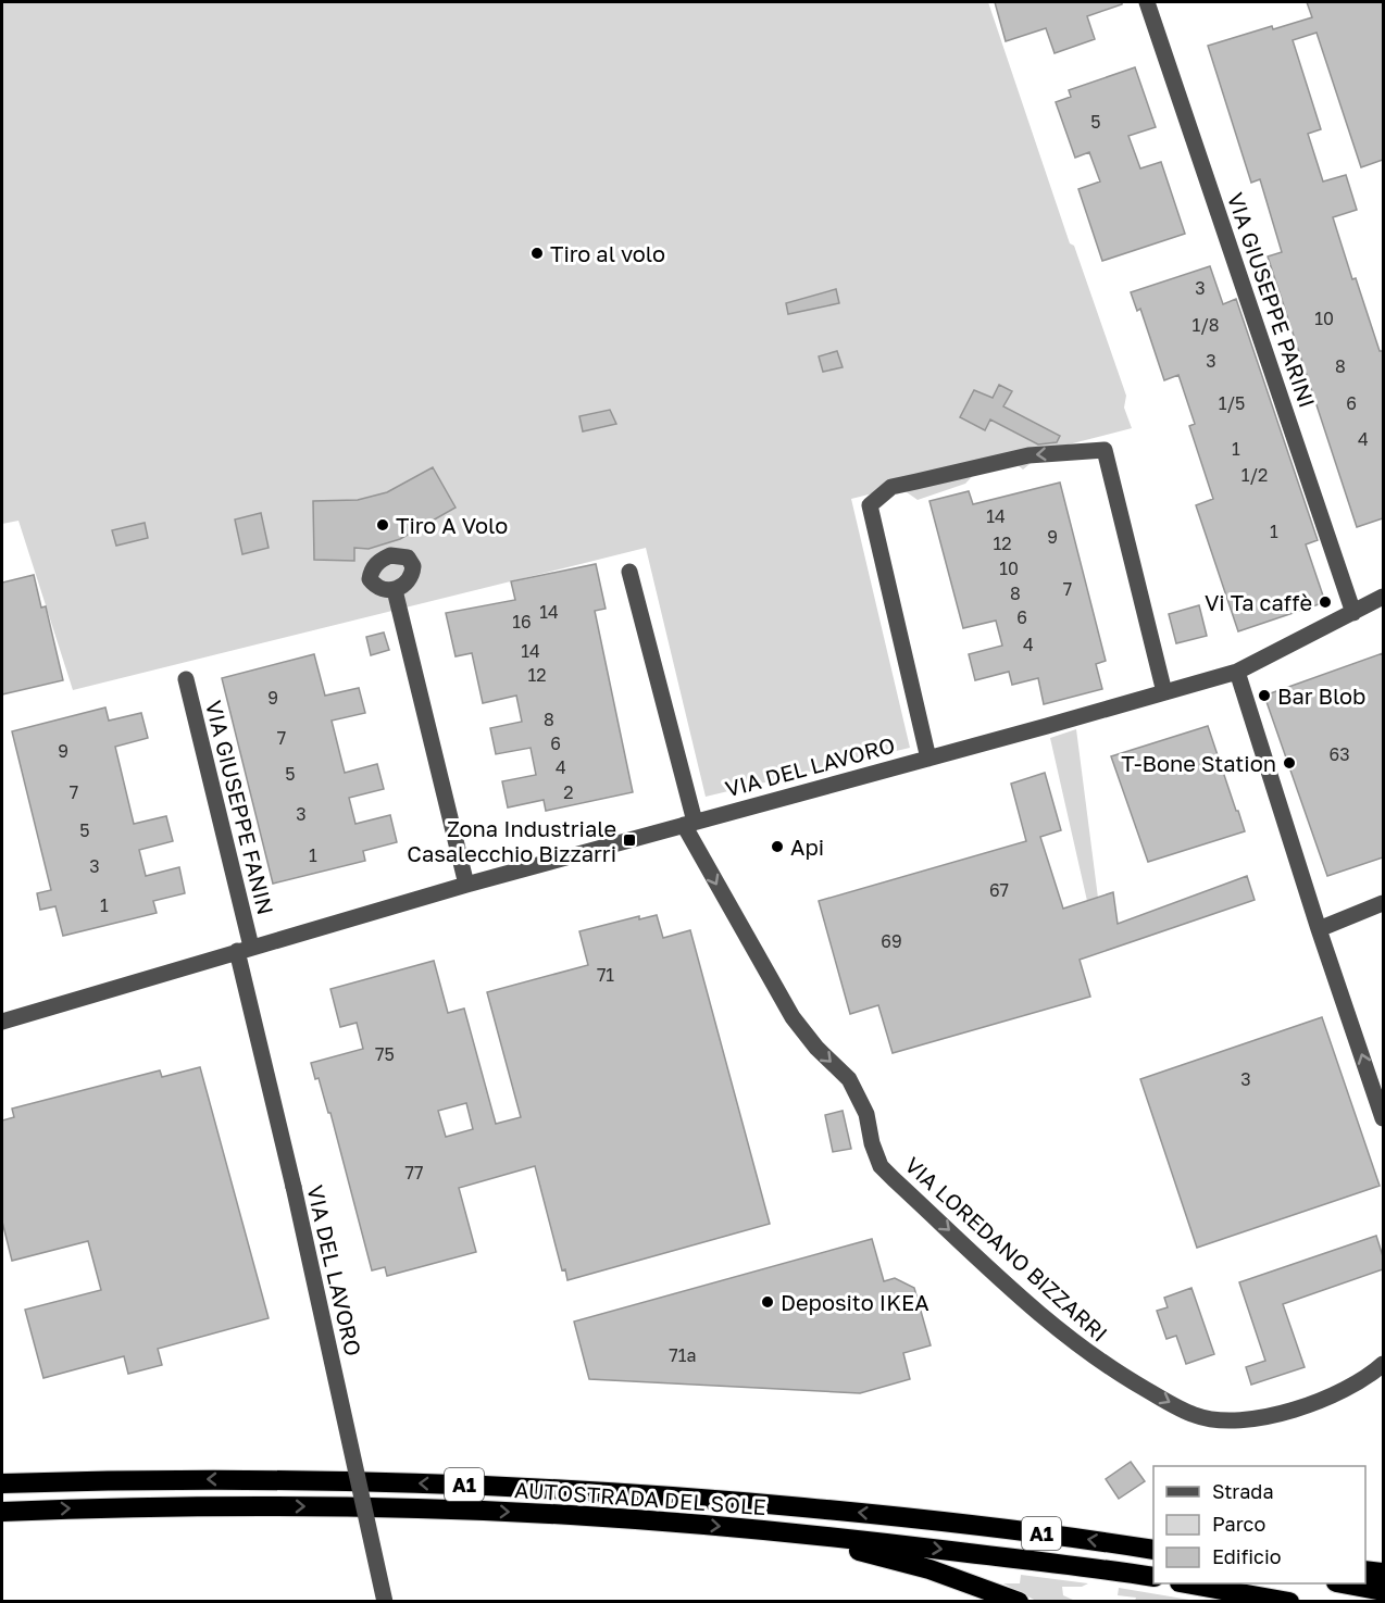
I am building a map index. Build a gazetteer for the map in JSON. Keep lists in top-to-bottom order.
{
  "streets": {
    "highway": ["A1", "AUTOSTRADA DEL SOLE"],
    "street": [
      "VIA GIUSEPPE PARINI",
      "VIA DEL LAVORO",
      "VIA GIUSEPPE FANIN",
      "VIA LOREDANO BIZZARRI"
    ]
  },
  "crossings": [
    ["VIA GIUSEPPE PARINI", "VIA DEL LAVORO"],
    ["VIA DEL LAVORO", "VIA GIUSEPPE FANIN"],
    ["VIA DEL LAVORO", "VIA LOREDANO BIZZARRI"]
  ],
  "one_way": ["VIA LOREDANO BIZZARRI"],
  "places": {
    "other": [
      "Tiro al volo",
      "Tiro A Volo",
      "Vi Ta caffè",
      "Bar Blob",
      "T-Bone Station",
      "Api",
      "Deposito IKEA"
    ],
    "transit": ["Zona Industriale Casalecchio Bizzarri"]
  },
  "house_numbers": [
    "5",
    "3",
    "10",
    "1/8",
    "3",
    "8",
    "1/5",
    "6",
    "4",
    "1",
    "1/2",
    "14",
    "1",
    "9",
    "12",
    "10",
    "7",
    "8",
    "14",
    "6",
    "16",
    "4",
    "14",
    "12",
    "9",
    "8",
    "7",
    "6",
    "9",
    "63",
    "4",
    "5",
    "7",
    "2",
    "3",
    "5",
    "1",
    "3",
    "67",
    "1",
    "69",
    "71",
    "75",
    "3",
    "77",
    "71a"
  ],
  "legend": ["Strada", "Parco", "Edificio"]
}
